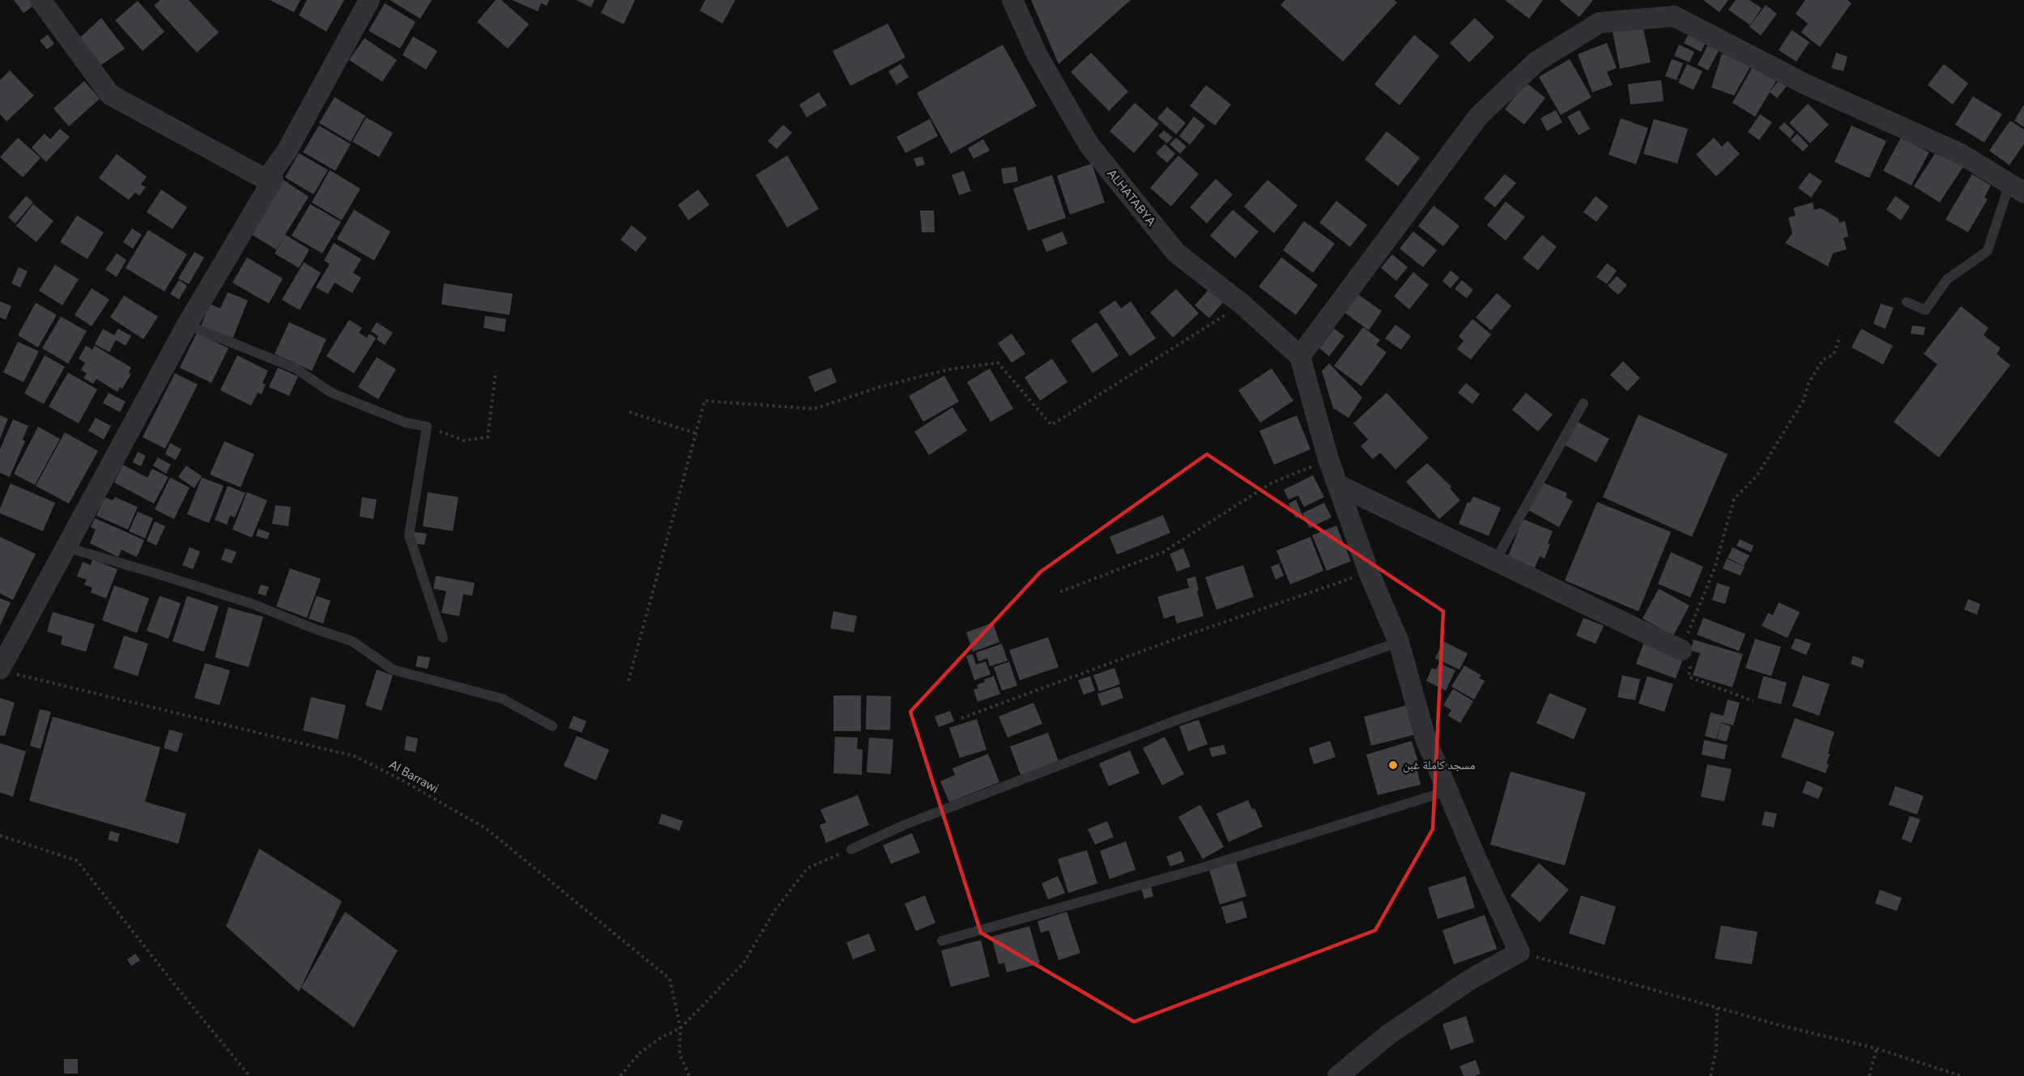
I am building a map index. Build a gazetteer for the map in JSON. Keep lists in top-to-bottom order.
{
  "streets": {
    "street": ["ALHATABYA"],
    "path": ["Al Barrawi"]
  },
  "places": ["مسجد كاملة غبن"]
}
